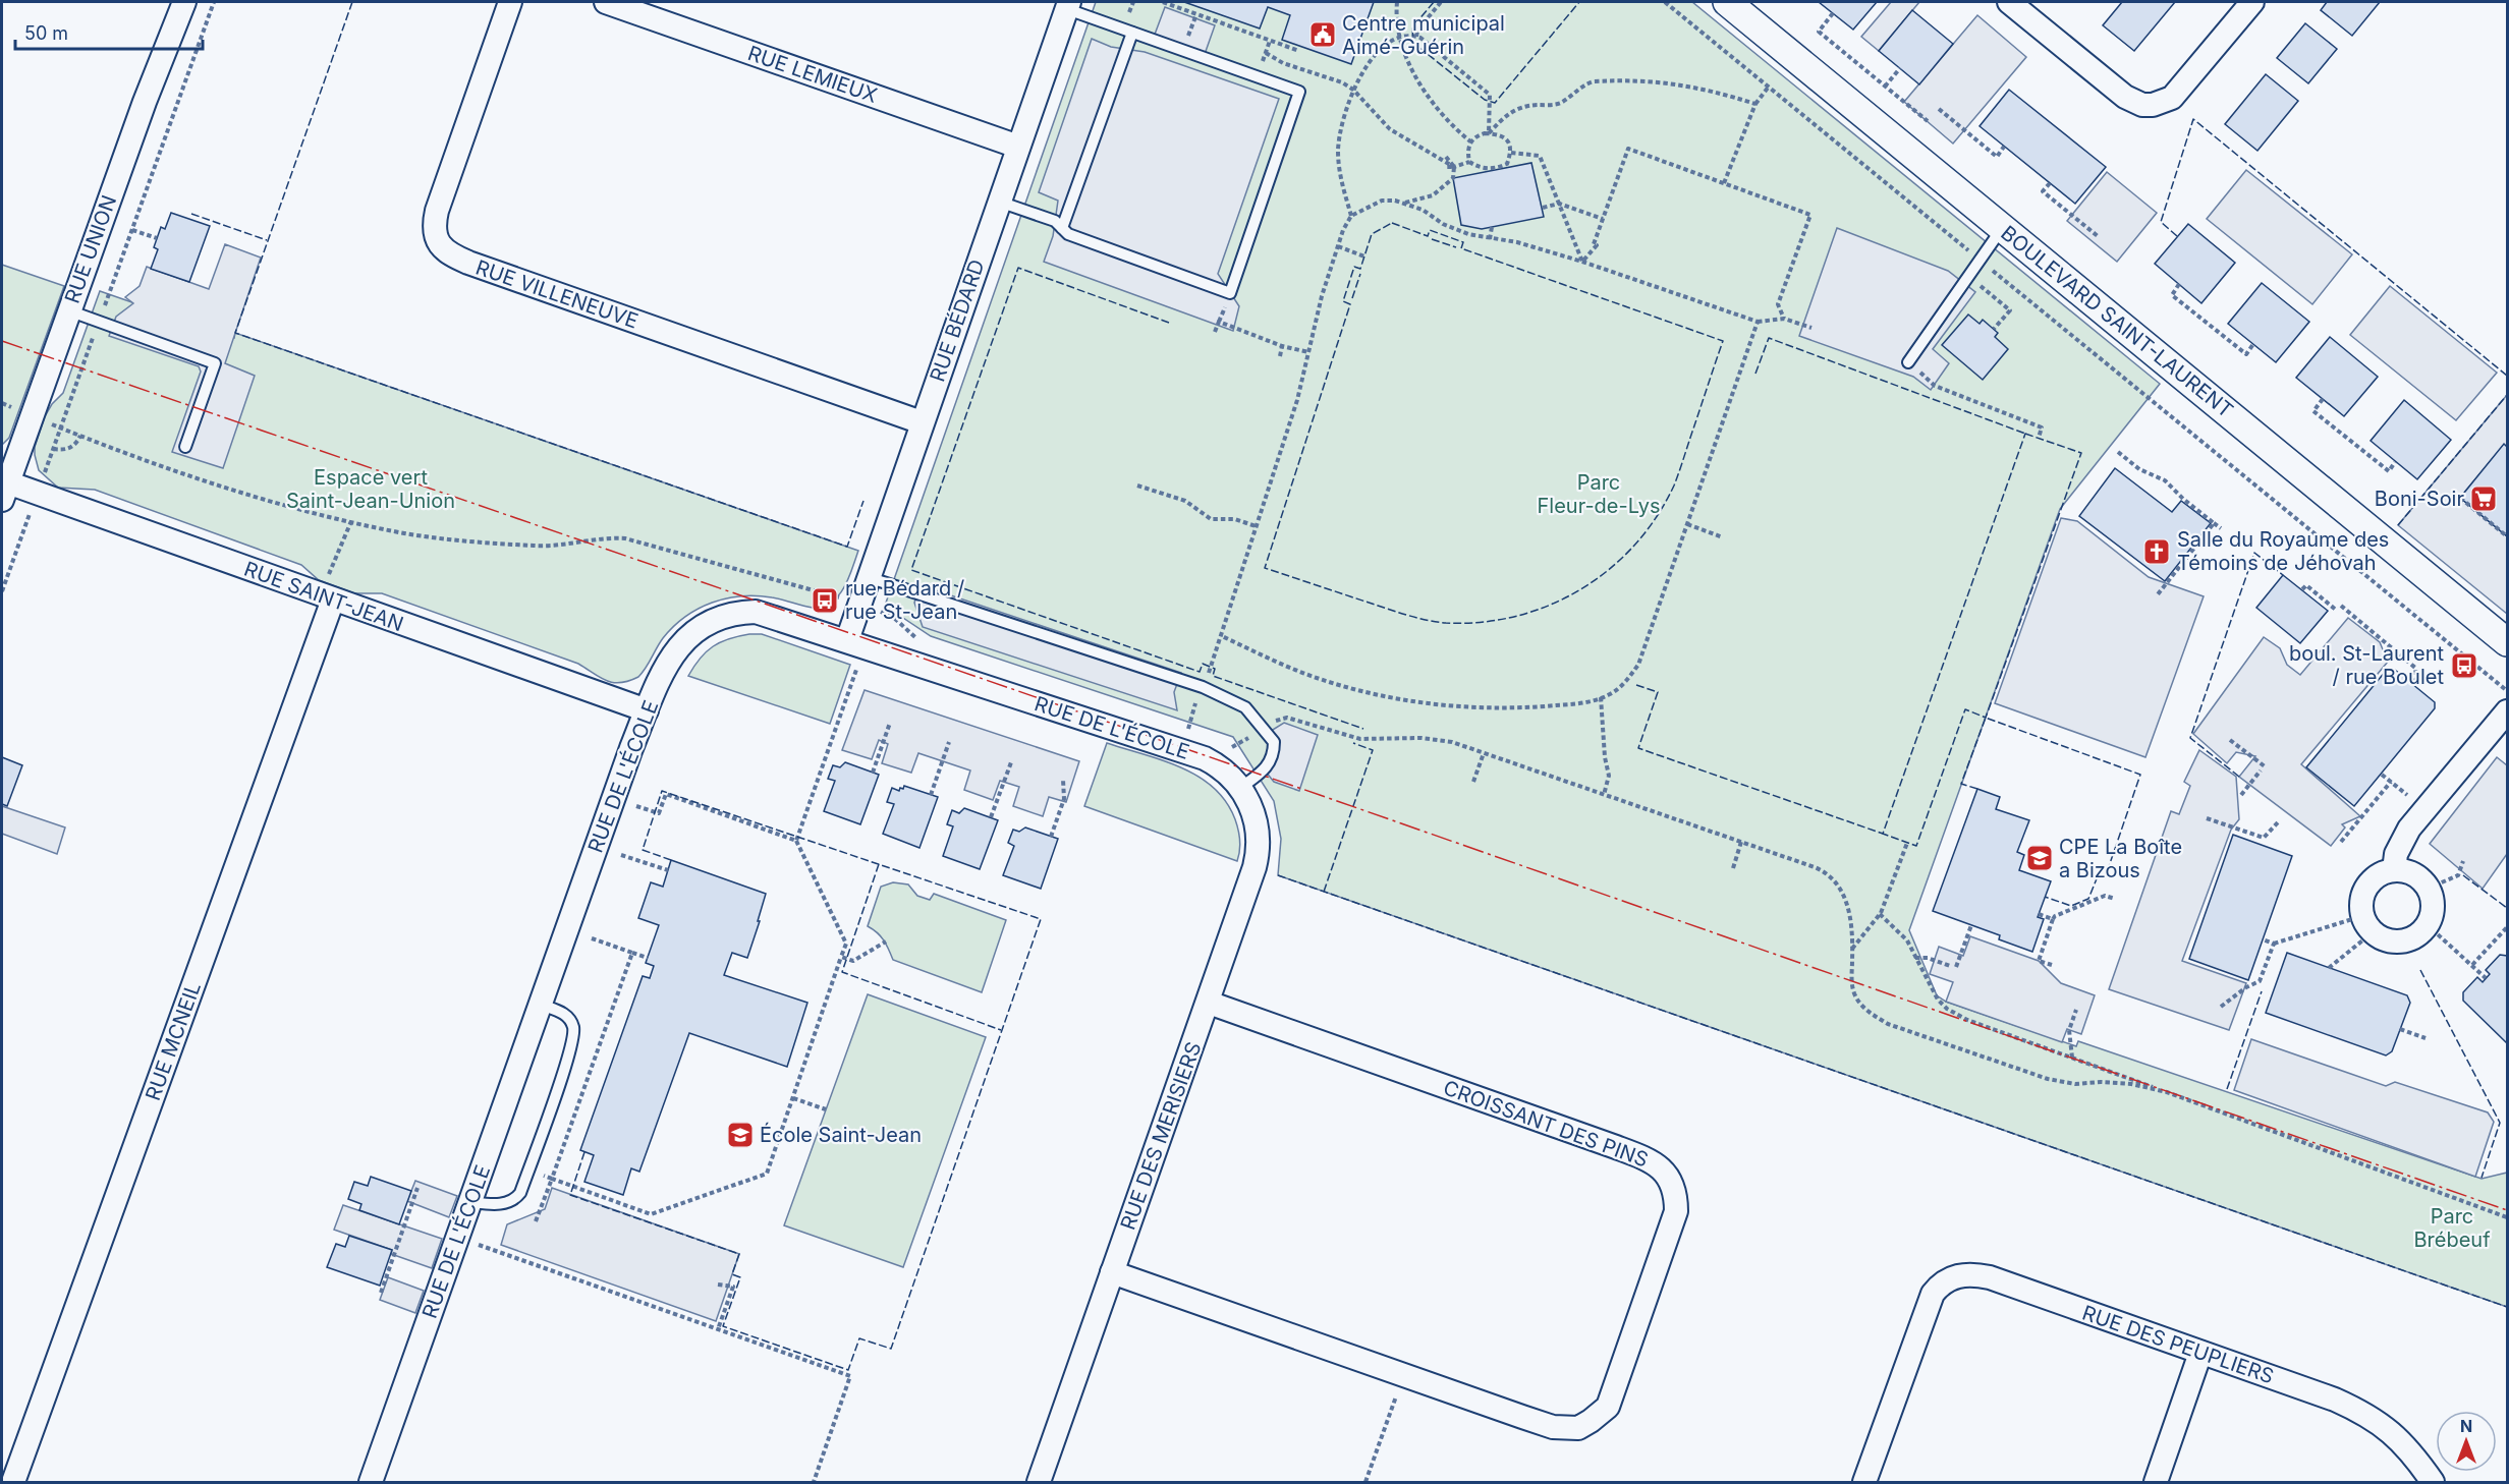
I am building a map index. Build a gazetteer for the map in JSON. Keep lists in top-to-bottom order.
{
  "streets": {
    "street": [
      "RUE LEMIEUX",
      "RUE UNION",
      "RUE VILLENEUVE",
      "RUE BÉDARD",
      "BOULEVARD SAINT-LAURENT",
      "RUE SAINT-JEAN",
      "RUE DE L'ÉCOLE",
      "RUE MCNEIL",
      "CROISSANT DES PINS",
      "RUE DES MERISIERS",
      "RUE DES PEUPLIERS"
    ]
  },
  "crossings": [
    ["RUE LEMIEUX", "RUE BÉDARD"],
    ["RUE UNION", "RUE SAINT-JEAN"],
    ["RUE VILLENEUVE", "RUE BÉDARD"],
    ["RUE BÉDARD", "RUE DE L'ÉCOLE"],
    ["RUE SAINT-JEAN", "RUE DE L'ÉCOLE"],
    ["RUE SAINT-JEAN", "RUE MCNEIL"],
    ["RUE DE L'ÉCOLE", "RUE DES MERISIERS"],
    ["CROISSANT DES PINS", "RUE DES MERISIERS"]
  ],
  "parks": ["Espace vert Saint-Jean-Union", "Parc Fleur-de-Lys", "Parc Brébeuf"],
  "places": {
    "public building": ["Centre municipal Aimé-Guérin"],
    "supermarket": ["Boni-Soir"],
    "church": ["Salle du Royaume des Témoins de Jéhovah"],
    "bus stop": ["rue Bédard / rue St-Jean", "boul. St-Laurent / rue Boulet"],
    "school or university": ["CPE La Boîte a Bizous", "École Saint-Jean"]
  },
  "scale_bar": "50 m",
  "north": "top"
}
